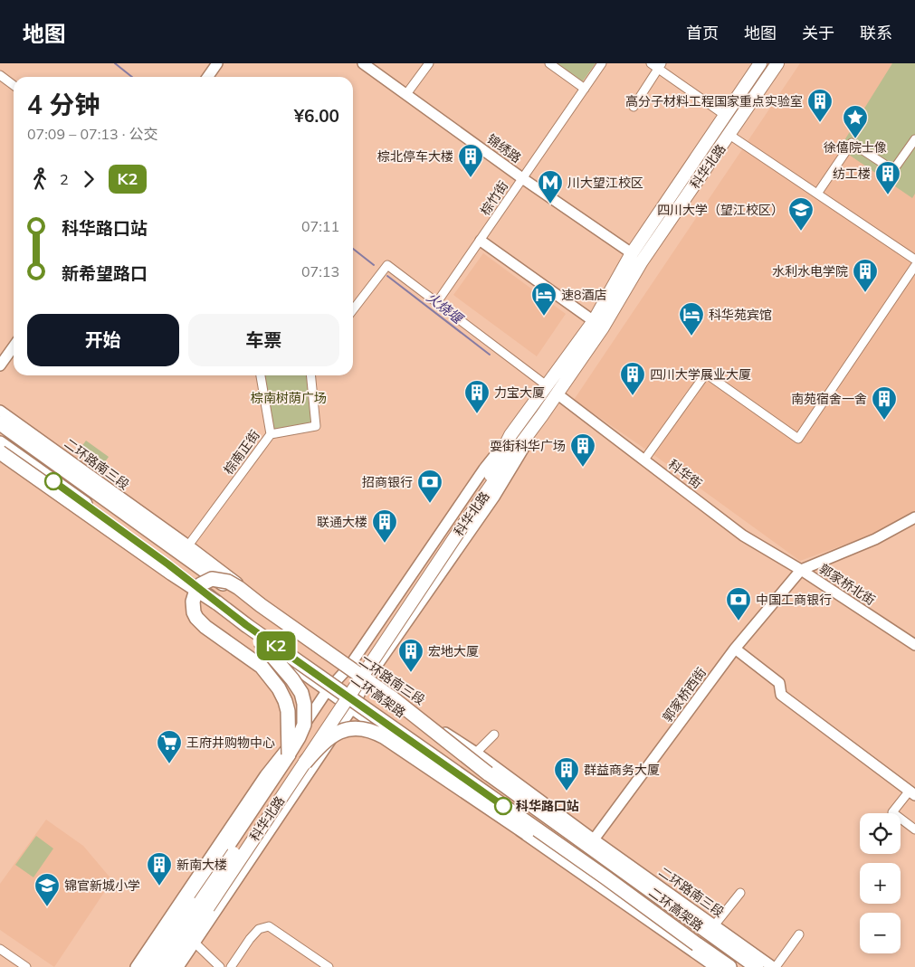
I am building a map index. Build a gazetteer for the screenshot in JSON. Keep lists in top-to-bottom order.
{
  "streets": {
    "highway": ["二环高架路"],
    "main road": ["科华北路"],
    "street": [
      "锦绣路",
      "棕竹街",
      "棕南正街",
      "二环路南三段",
      "科华街",
      "郭家桥北街",
      "郭家桥西街"
    ]
  },
  "crossings": [
    ["锦绣路", "科华北路"],
    ["锦绣路", "棕竹街"],
    ["科华北路", "科华街"],
    ["棕南正街", "二环路南三段"],
    ["二环路南三段", "郭家桥西街"],
    ["科华街", "郭家桥北街"],
    ["科华街", "郭家桥西街"],
    ["郭家桥北街", "郭家桥西街"]
  ],
  "water": ["火烧堰"],
  "parks": ["棕南树荫广场"],
  "places": {
    "building": [
      "高分子材料工程国家重点实验室",
      "棕北停车大楼",
      "纺工楼",
      "水利水电学院",
      "四川大学展业大厦",
      "力宝大厦",
      "南苑宿舍一舍",
      "耍街科华广场",
      "联通大楼",
      "宏地大厦",
      "群益商务大厦",
      "新南大楼"
    ],
    "place": ["徐僖院士像"],
    "metro station": ["川大望江校区"],
    "school or university": ["四川大学（望江校区）", "锦官新城小学"],
    "hotel": ["速8酒店", "科华苑宾馆"],
    "bank": ["招商银行", "中国工商银行"],
    "supermarket": ["王府井购物中心"],
    "other": ["科华路口站"]
  },
  "lines": ["bus line K2"],
  "page": {
    "header": "地图",
    "nav": [
      "首页",
      "地图",
      "关于",
      "联系"
    ],
    "on_map": "K2",
    "heading": ["4 分钟", "07:09 – 07:13 · 公交", "¥6.00"],
    "legs": ["2", "K2"],
    "list": [
      {
        "name": "科华路口站",
        "value": "07:11"
      },
      {
        "name": "新希望路口",
        "value": "07:13"
      }
    ],
    "buttons": ["开始", "车票"],
    "map_buttons": ["+", "−"]
  }
}
